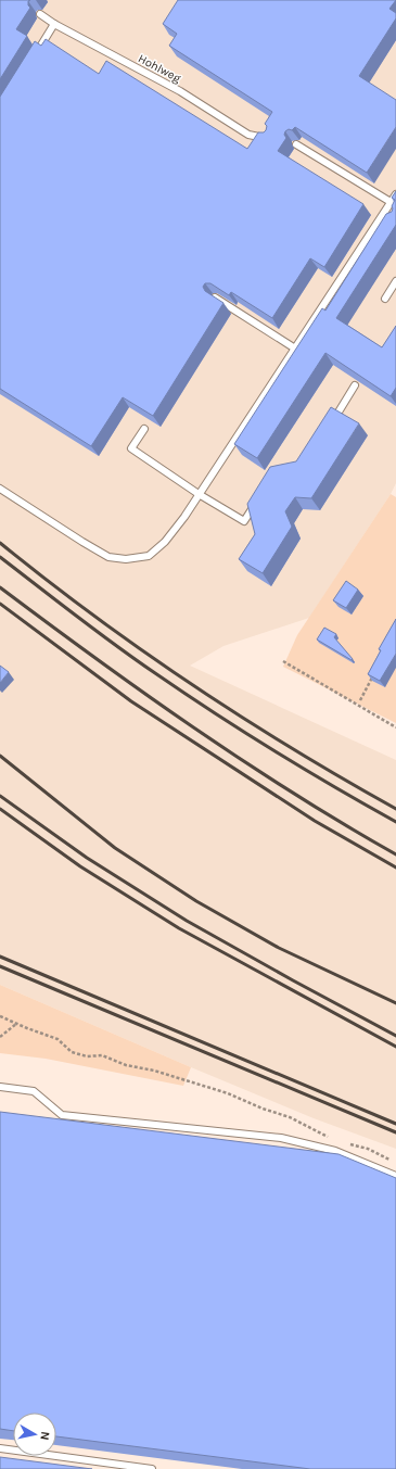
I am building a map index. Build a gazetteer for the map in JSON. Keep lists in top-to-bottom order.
{
  "streets": {
    "lane": ["Hohlweg"]
  },
  "north": "right"
}
